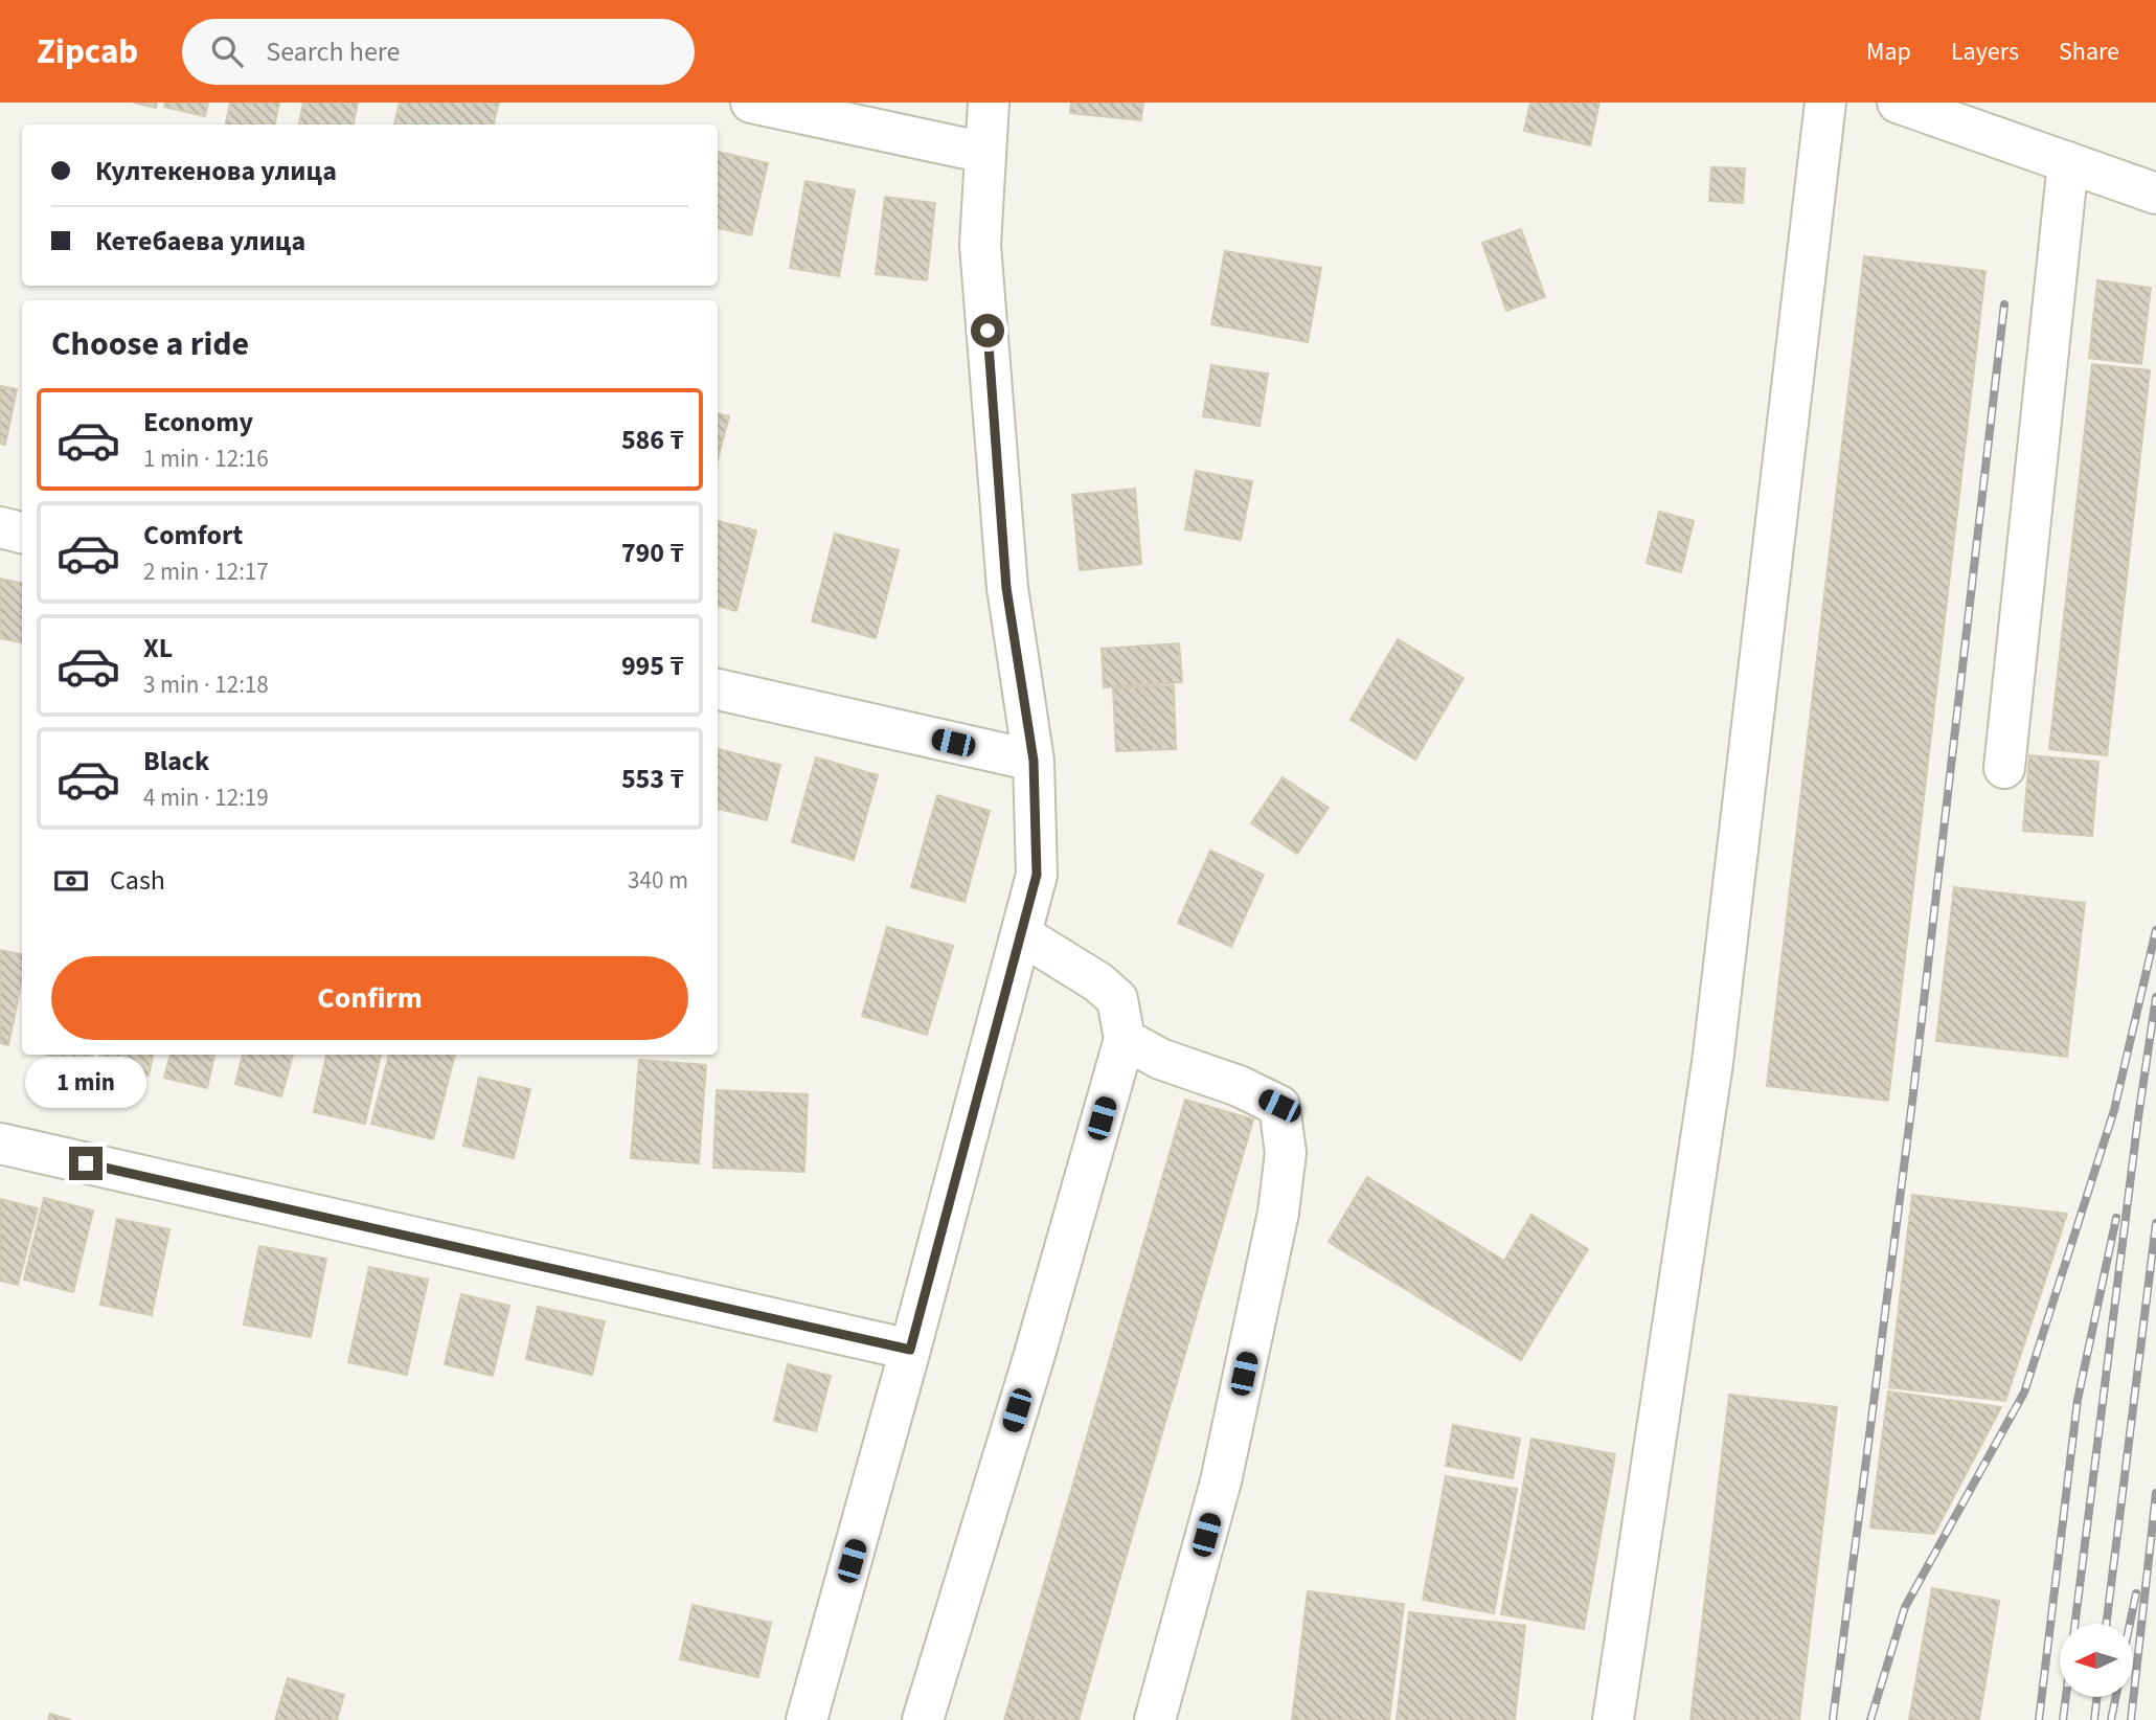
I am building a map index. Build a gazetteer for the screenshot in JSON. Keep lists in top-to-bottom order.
{
  "north": "left",
  "page": {
    "header": "Zipcab",
    "search": "Search here",
    "nav": ["Map", "Layers", "Share"],
    "banner": ["Култекенова улица", "Кетебаева улица"],
    "heading": "Choose a ride",
    "list": [
      {
        "name": "Economy",
        "note": "1 min · 12:16",
        "value": "586 ₸"
      },
      {
        "name": "Comfort",
        "note": "2 min · 12:17",
        "value": "790 ₸"
      },
      {
        "name": "XL",
        "note": "3 min · 12:18",
        "value": "995 ₸"
      },
      {
        "name": "Black",
        "note": "4 min · 12:19",
        "value": "553 ₸"
      }
    ],
    "pay": ["Cash", "340 m"],
    "buttons": "Confirm",
    "bubble": "1 min"
  }
}
